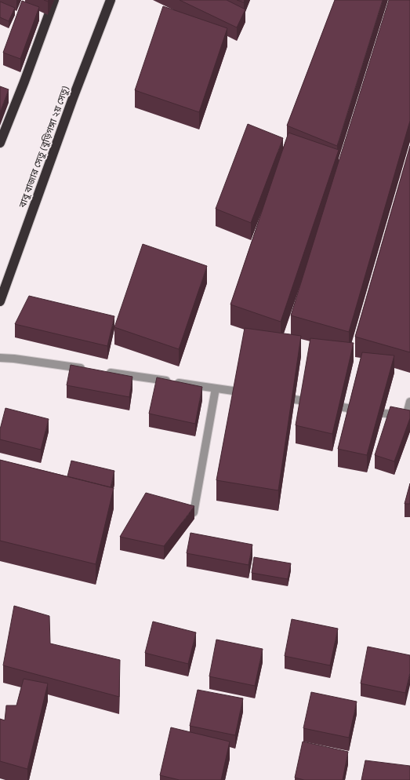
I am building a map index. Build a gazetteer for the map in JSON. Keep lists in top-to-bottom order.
{
  "streets": {
    "highway": ["বাবু বাজার সেতু (বুড়িগঙ্গা ২য় সেতু)"]
  }
}
